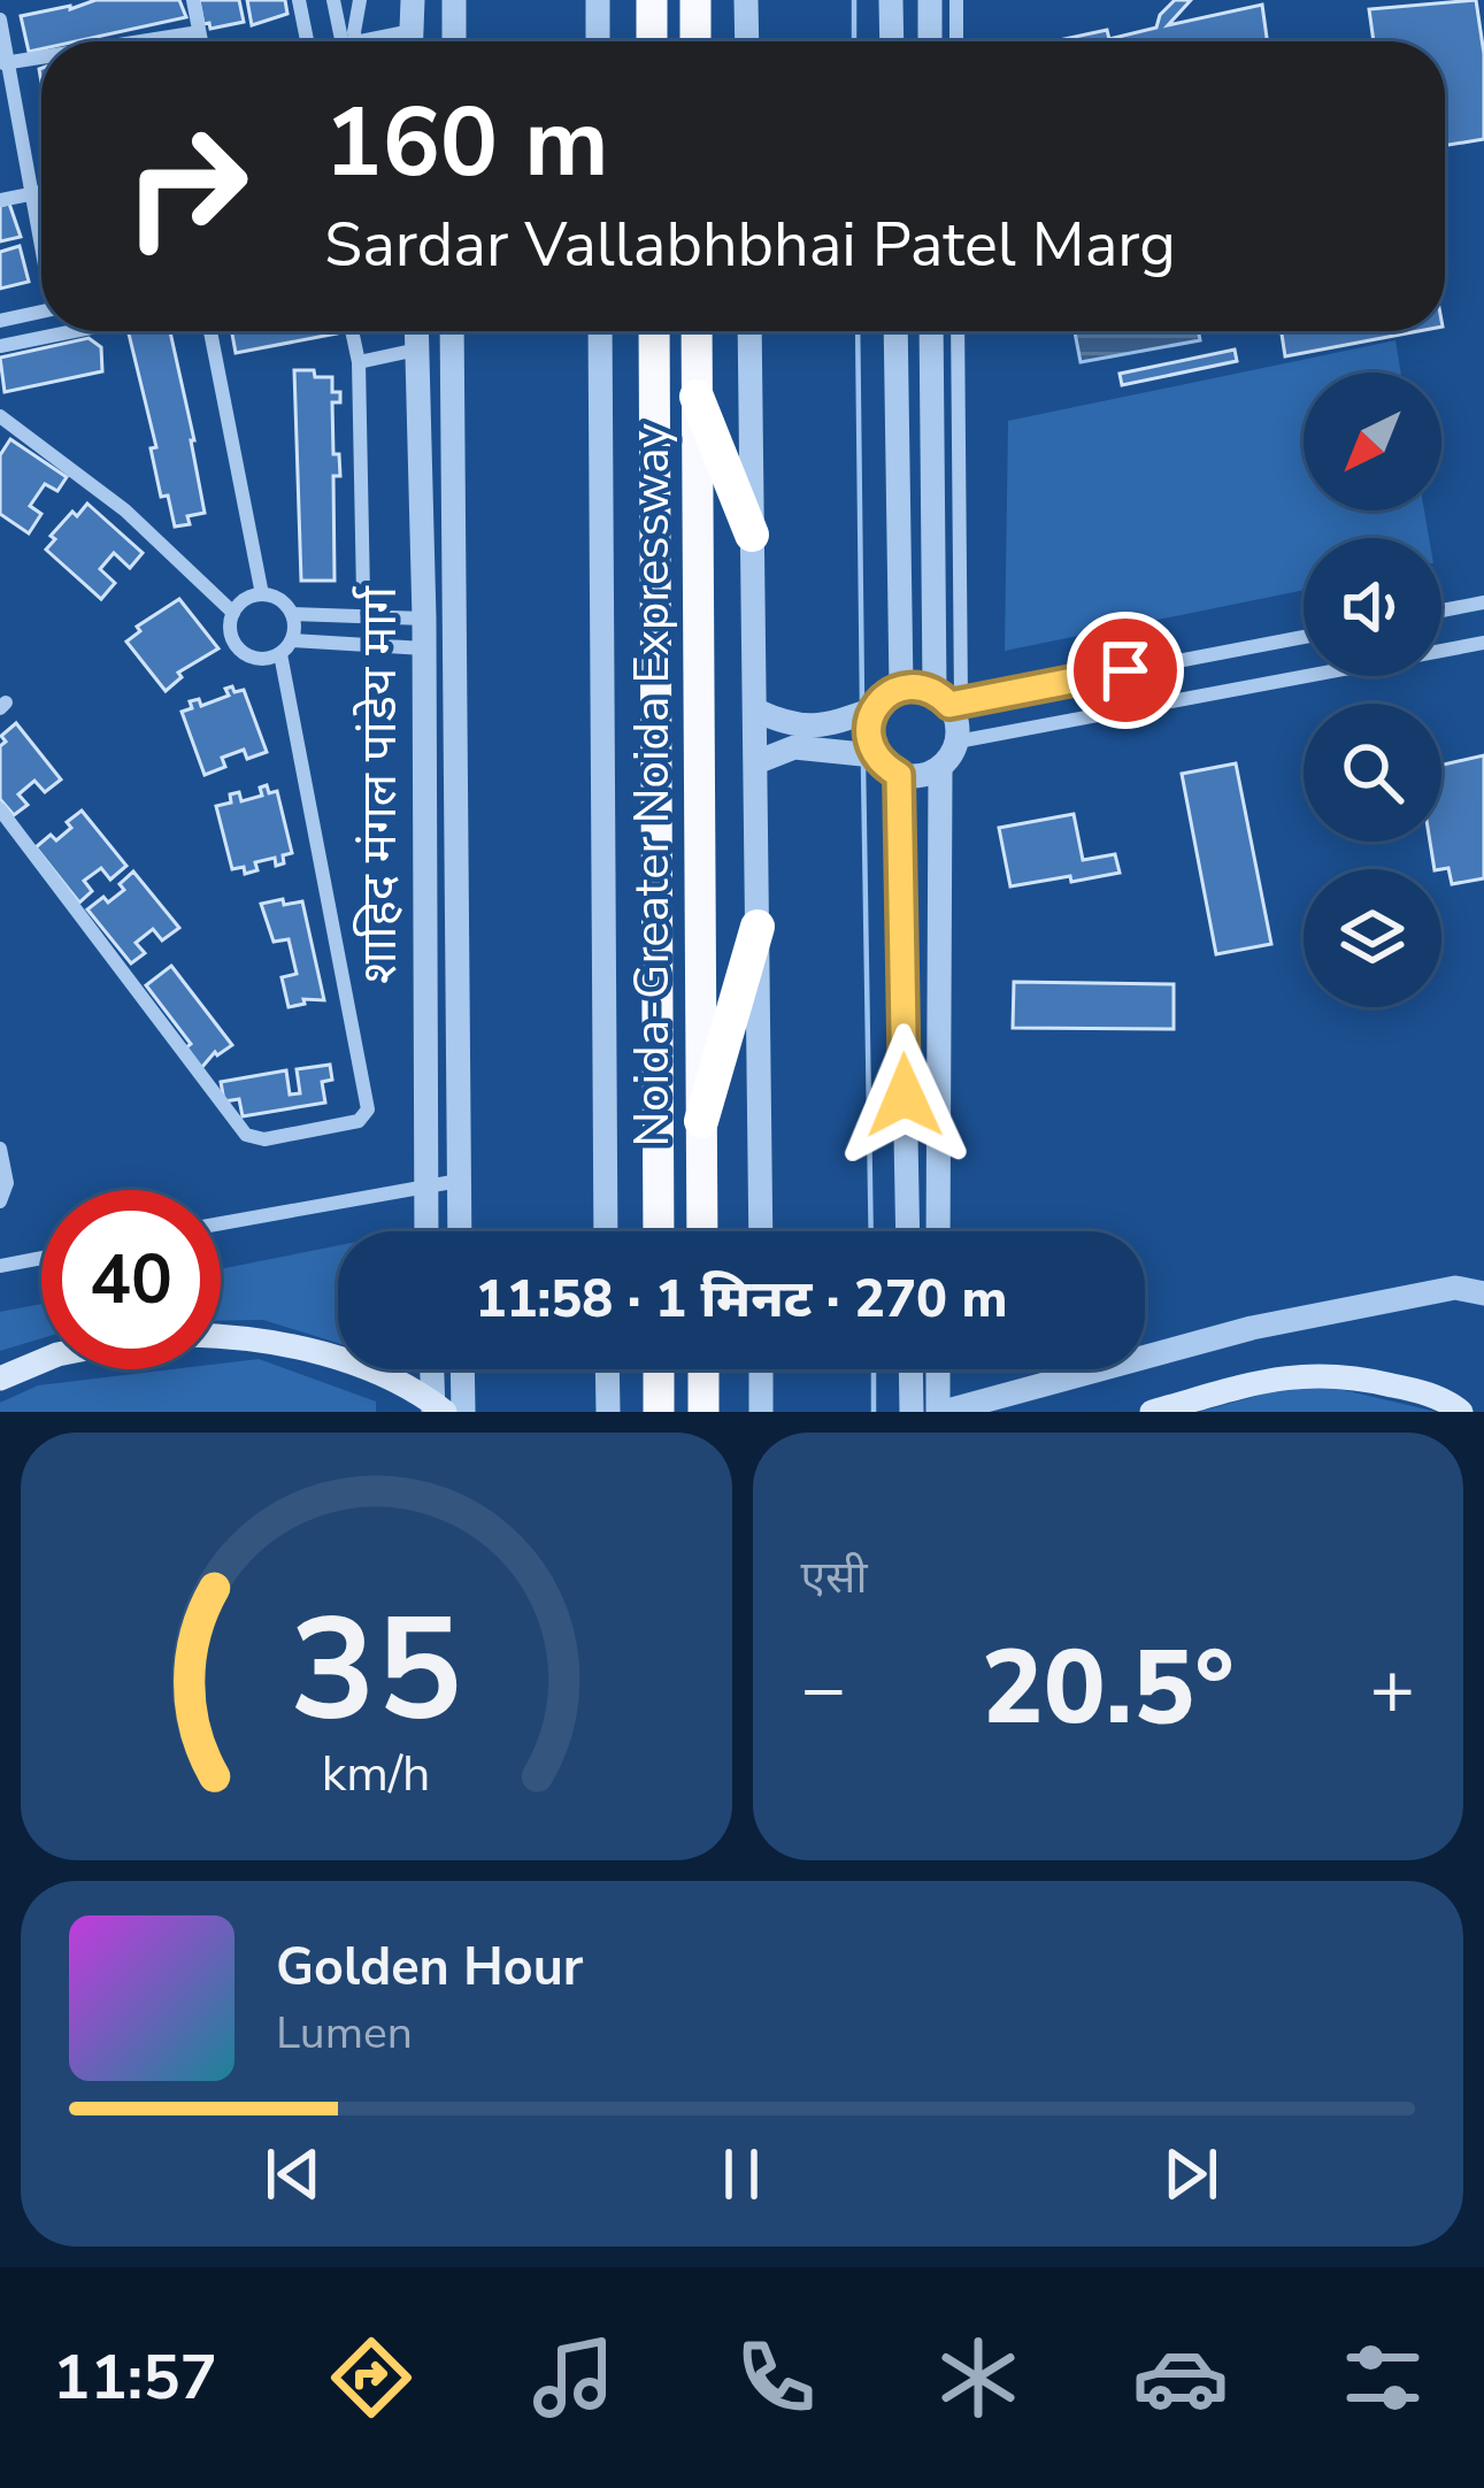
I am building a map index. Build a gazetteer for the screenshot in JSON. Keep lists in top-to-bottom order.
{
  "streets": {
    "highway": ["Noida-Greater Noida Expressway"],
    "street": ["शाहिद मंगल पांडेय मार्ग"]
  },
  "north": "bottom left",
  "page": {
    "turn": ["160 m", "Sardar Vallabhbhai Patel Marg"],
    "limit": "40",
    "trip": "11:58 · 1 मिनट · 270 m",
    "tile": "एसी",
    "heat": ["−", "20.5°", "+"],
    "song": ["Golden Hour", "Lumen"],
    "tabs": "11:57",
    "gauge": ["35", "km/h"]
  }
}
